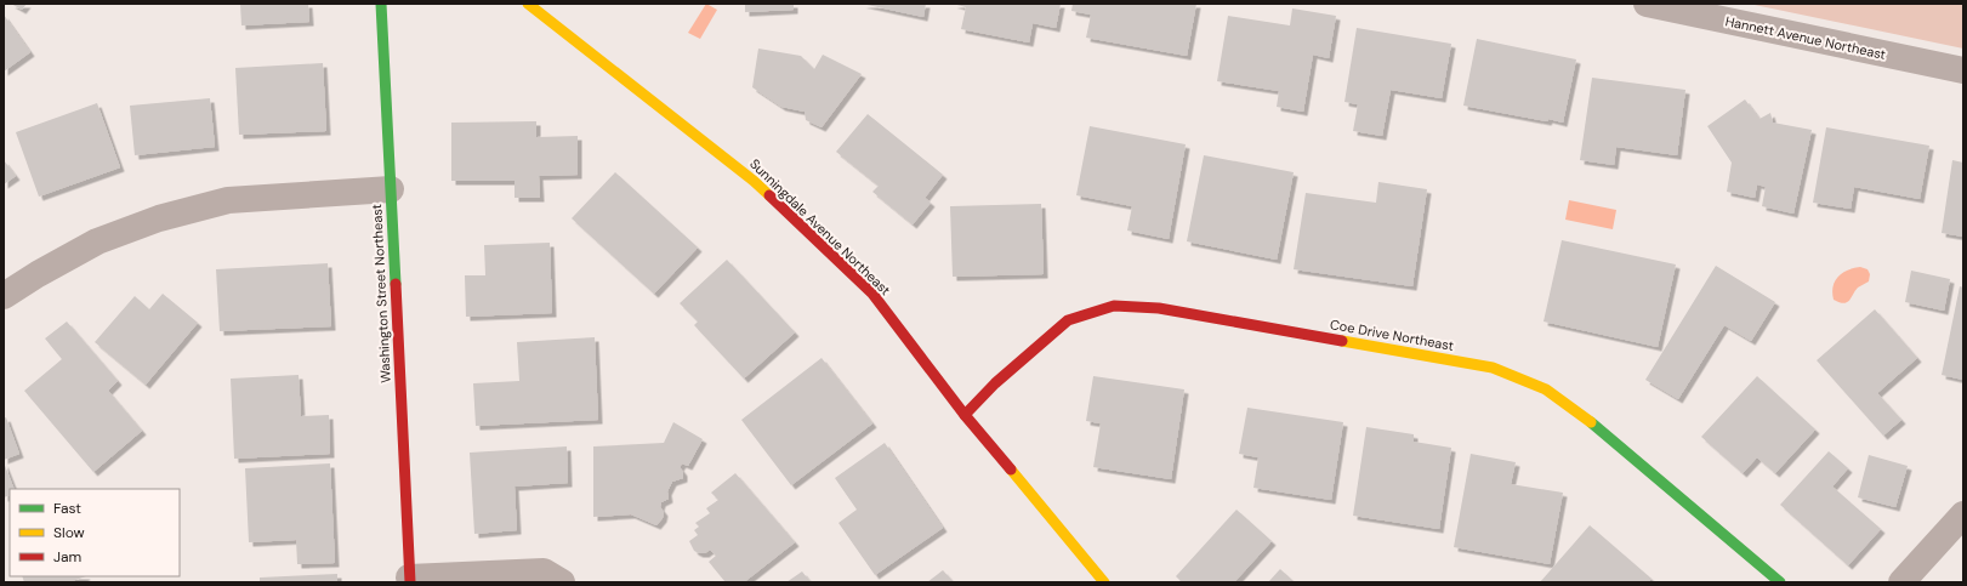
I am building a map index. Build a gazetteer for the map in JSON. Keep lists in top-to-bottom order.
{
  "streets": {
    "street": [
      "Hannett Avenue Northeast",
      "Sunningdale Avenue Northeast",
      "Washington Street Northeast",
      "Coe Drive Northeast"
    ]
  },
  "crossings": [
    ["Sunningdale Avenue Northeast", "Coe Drive Northeast"]
  ],
  "legend": ["Fast", "Slow", "Jam"]
}
